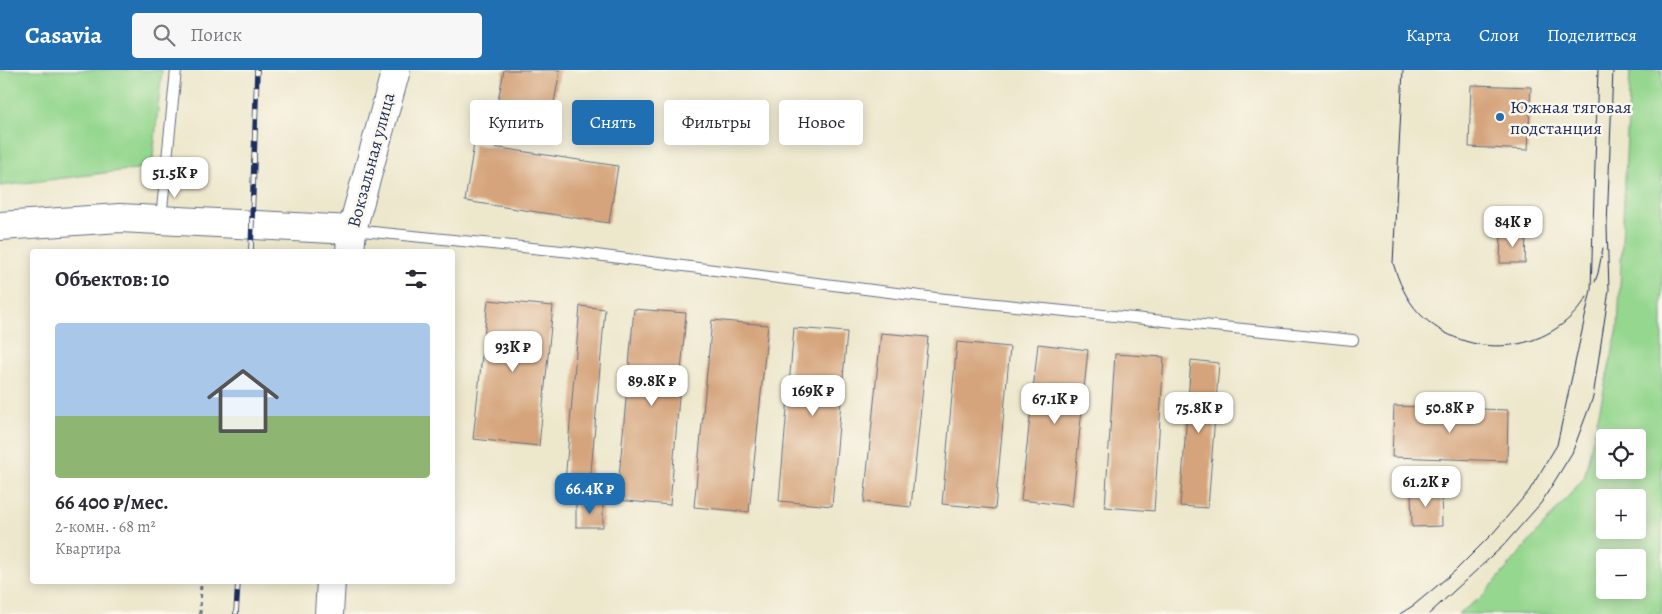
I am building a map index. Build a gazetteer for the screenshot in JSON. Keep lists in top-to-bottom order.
{
  "streets": {
    "street": ["Вокзальная улица"]
  },
  "places": ["Южная тяговая подстанция"],
  "page": {
    "header": "Casavia",
    "search": "Поиск",
    "nav": ["Карта", "Слои", "Поделиться"],
    "chip": [
      "Купить",
      "Снять",
      "Фильтры",
      "Новое"
    ],
    "price": [
      "51.5K ₽",
      "84K ₽",
      "93K ₽",
      "89.8K ₽",
      "169K ₽",
      "67.1K ₽",
      "75.8K ₽",
      "50.8K ₽",
      "61.2K ₽",
      "66.4K ₽"
    ],
    "heading": "Объектов: 10",
    "list": [
      {
        "name": "66 400 ₽/мес.",
        "note": "2-комн. · 68 m² · Квартира"
      }
    ],
    "map_buttons": ["+", "−"]
  }
}
